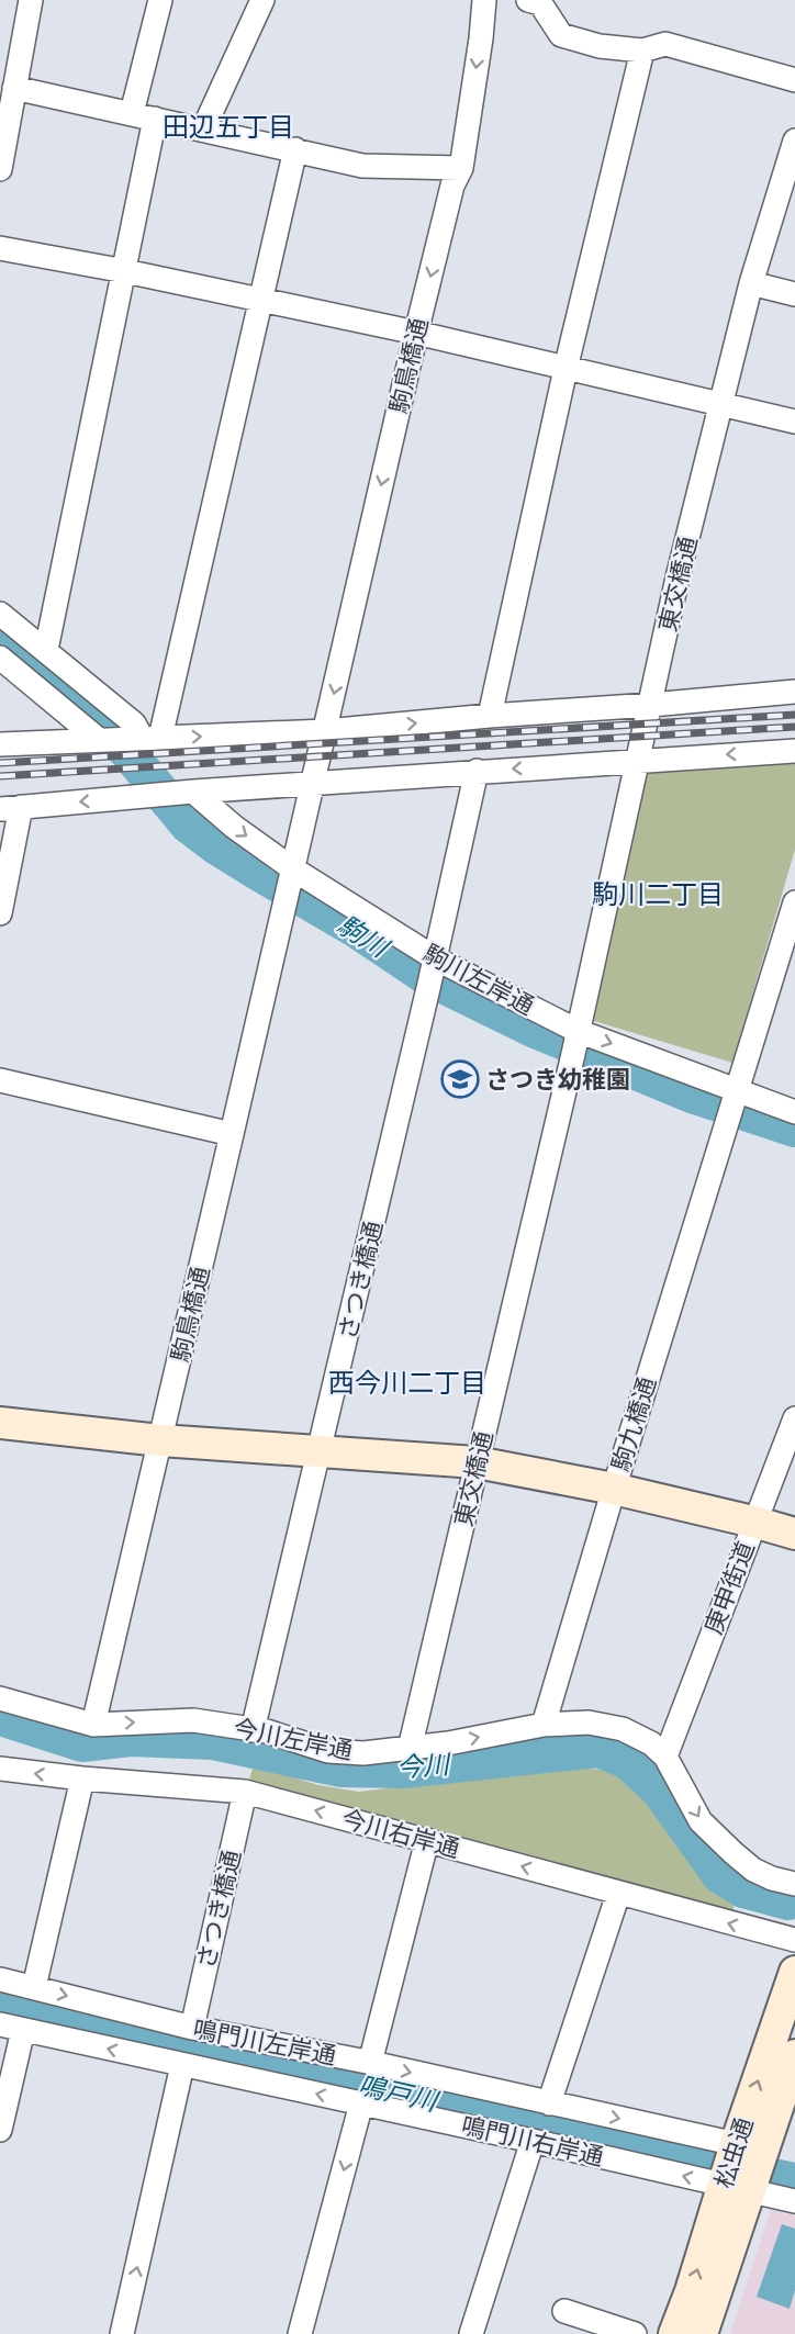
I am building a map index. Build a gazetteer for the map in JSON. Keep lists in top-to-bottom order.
{
  "streets": {
    "street": [
      "駒鳥橋通",
      "東交橋通",
      "駒川左岸通",
      "さつき橋通",
      "駒九橋通",
      "庚申街道",
      "今川左岸通",
      "今川右岸通",
      "鳴門川左岸通",
      "鳴門川右岸通",
      "松虫通"
    ]
  },
  "crossings": [
    ["駒鳥橋通", "駒川左岸通"],
    ["駒鳥橋通", "今川左岸通"],
    ["東交橋通", "駒川左岸通"],
    ["東交橋通", "今川左岸通"],
    ["駒川左岸通", "さつき橋通"],
    ["駒川左岸通", "駒九橋通"],
    ["さつき橋通", "今川左岸通"],
    ["さつき橋通", "今川右岸通"],
    ["さつき橋通", "鳴門川左岸通"],
    ["駒九橋通", "今川左岸通"],
    ["庚申街道", "今川左岸通"],
    ["鳴門川左岸通", "松虫通"],
    ["鳴門川右岸通", "松虫通"]
  ],
  "one_way": [
    "駒川左岸通",
    "今川左岸通",
    "今川右岸通",
    "鳴門川左岸通",
    "鳴門川右岸通"
  ],
  "districts": ["田辺五丁目", "駒川二丁目", "西今川二丁目"],
  "water": ["駒川", "今川", "鳴戸川"],
  "places": {
    "school or university": ["さつき幼稚園"]
  }
}
